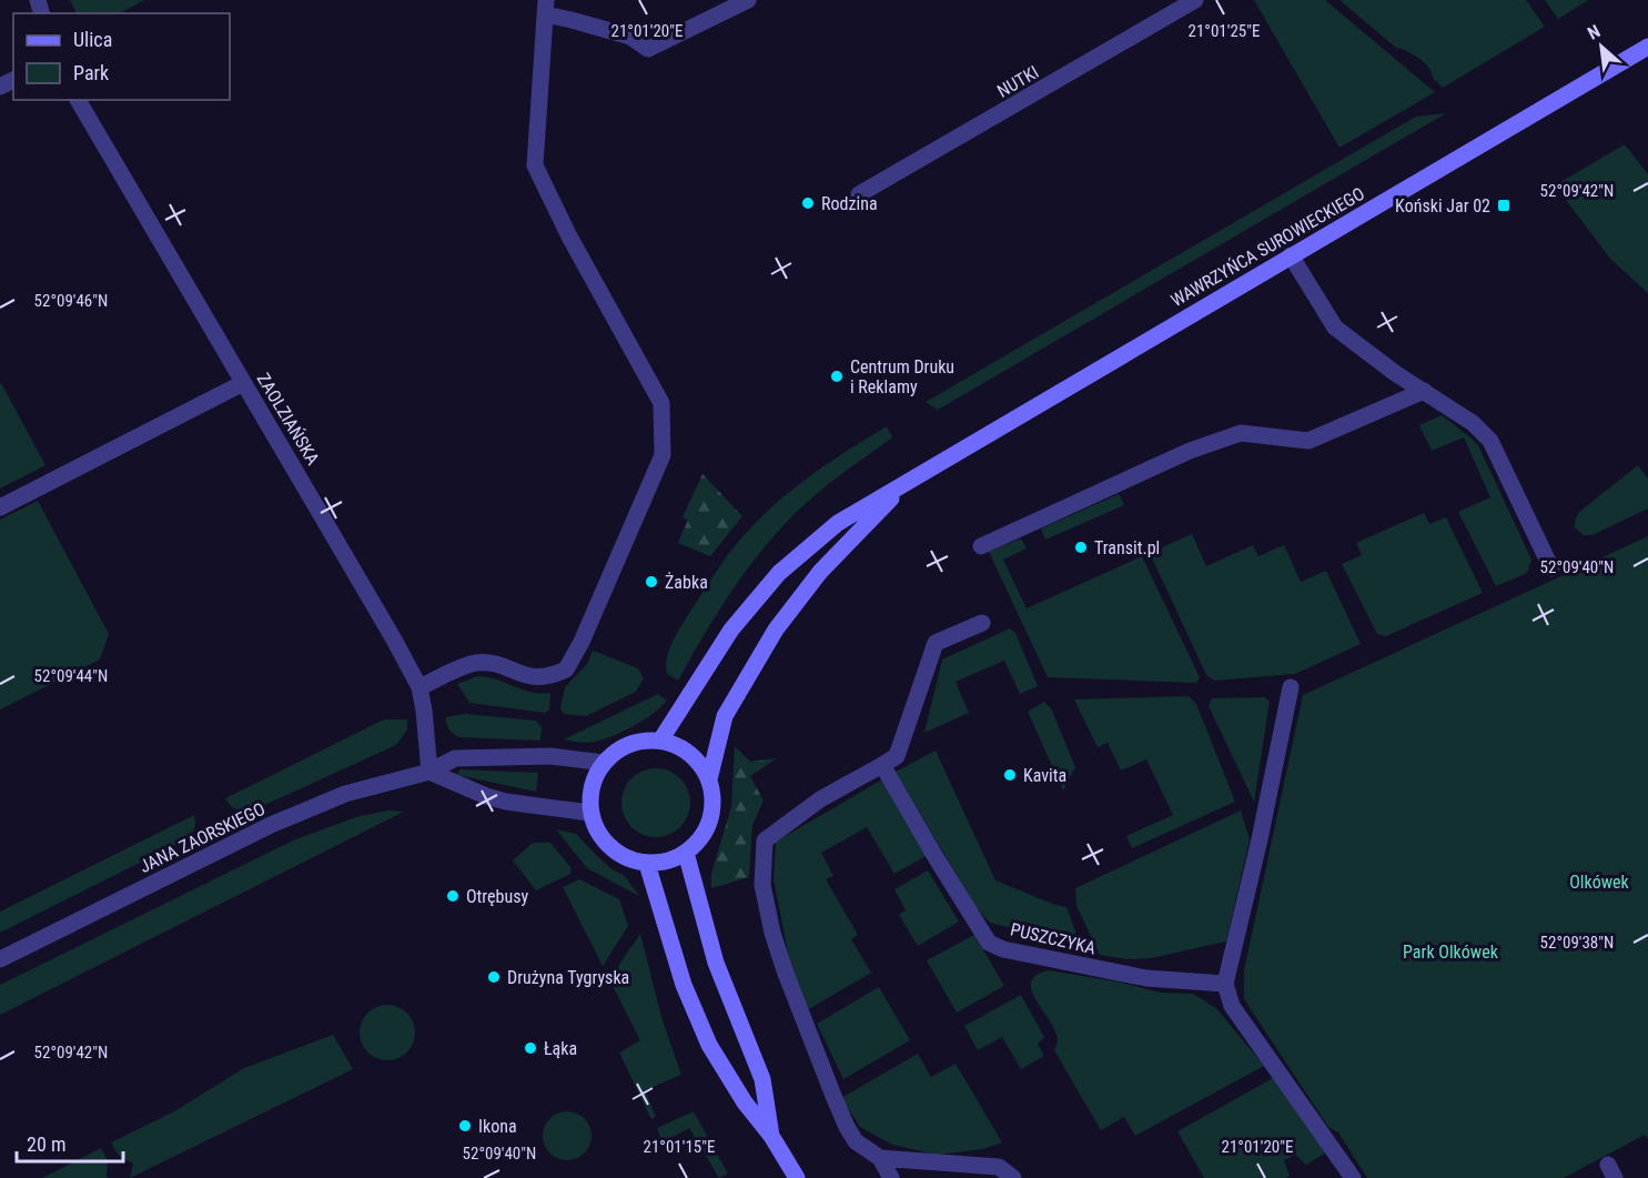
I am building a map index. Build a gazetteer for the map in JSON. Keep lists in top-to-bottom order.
{
  "streets": {
    "street": [
      "NUTKI",
      "WAWRZYŃCA SUROWIECKIEGO",
      "ZAOLZIAŃSKA",
      "JANA ZAORSKIEGO",
      "PUSZCZYKA"
    ]
  },
  "crossings": [
    ["WAWRZYŃCA SUROWIECKIEGO", "JANA ZAORSKIEGO"],
    ["ZAOLZIAŃSKA", "JANA ZAORSKIEGO"]
  ],
  "parks": ["Olkówek", "Park Olkówek"],
  "places": {
    "other": [
      "Rodzina",
      "Centrum Druku i Reklamy",
      "Transit.pl",
      "Żabka",
      "Kavita",
      "Otrębusy",
      "Drużyna Tygryska",
      "Łąka",
      "Ikona"
    ],
    "transit": ["Koński Jar 02"]
  },
  "legend": ["Ulica", "Park"],
  "scale_bar": "20 m",
  "north": "top left",
  "coordinates": [
    "21°01'20\"E",
    "21°01'25\"E",
    "52°09'42\"N",
    "52°09'46\"N",
    "52°09'40\"N",
    "52°09'44\"N",
    "52°09'38\"N",
    "21°01'15\"E"
  ]
}
